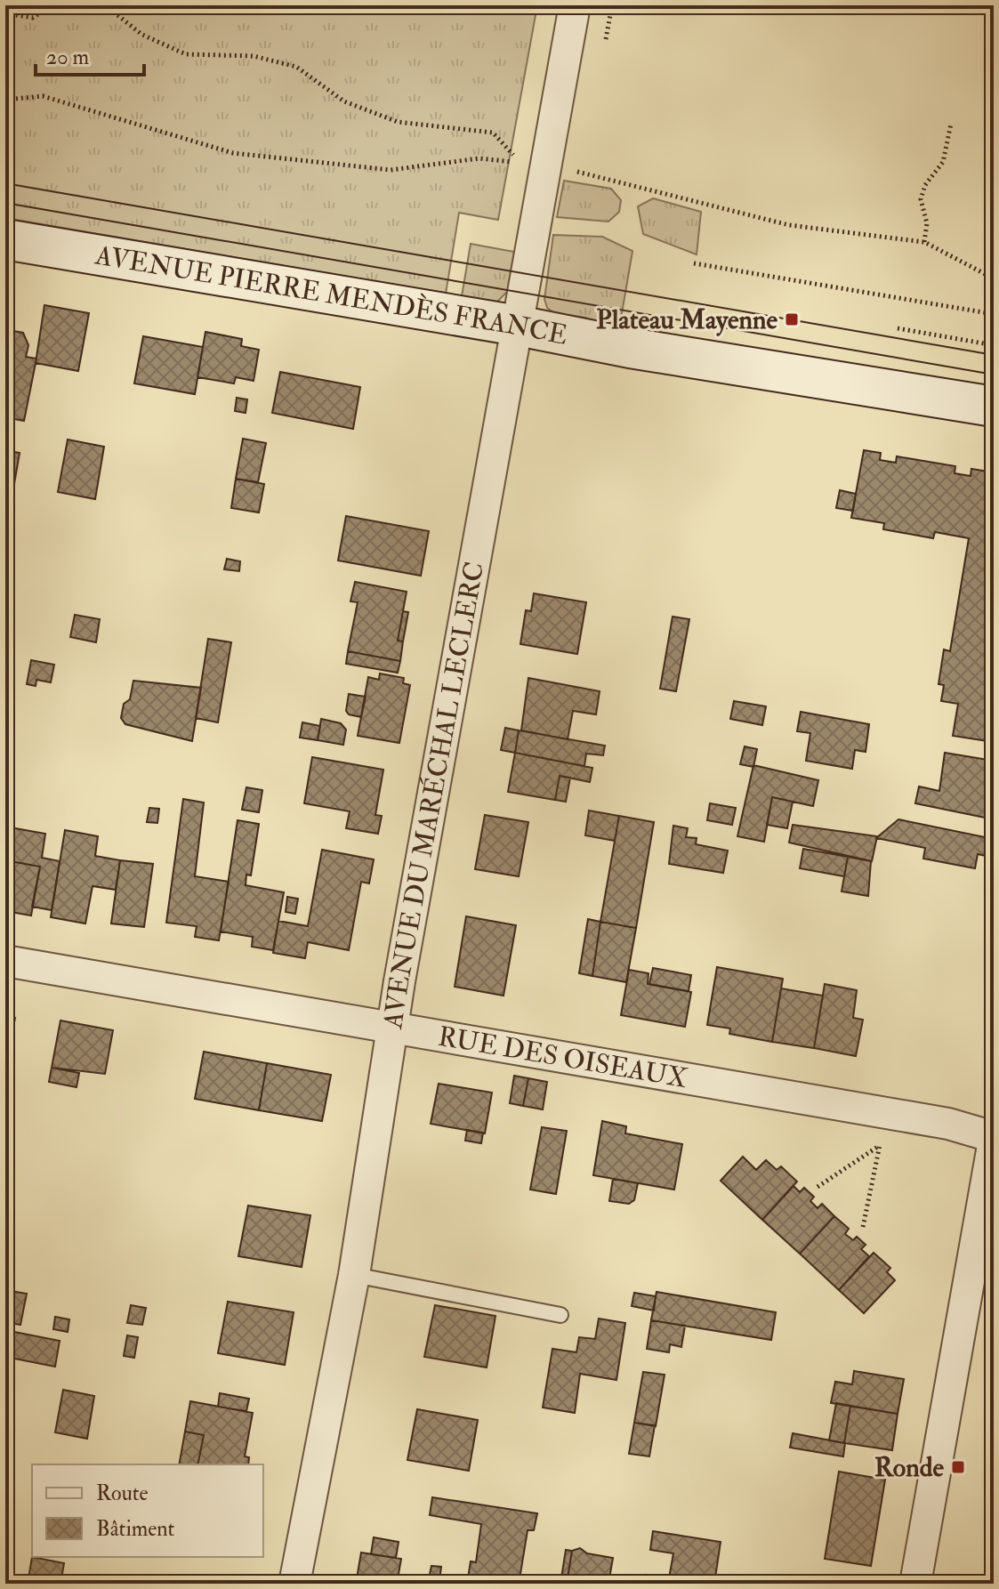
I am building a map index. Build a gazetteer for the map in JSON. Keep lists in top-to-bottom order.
{
  "streets": {
    "main road": ["AVENUE PIERRE MENDÈS FRANCE"],
    "street": ["AVENUE DU MARÉCHAL LECLERC", "RUE DES OISEAUX"]
  },
  "crossings": [
    ["AVENUE PIERRE MENDÈS FRANCE", "AVENUE DU MARÉCHAL LECLERC"],
    ["AVENUE DU MARÉCHAL LECLERC", "RUE DES OISEAUX"]
  ],
  "places": {
    "transit": ["Plateau Mayenne", "Ronde"]
  },
  "legend": ["Route", "Bâtiment"],
  "scale_bar": "20 m"
}
